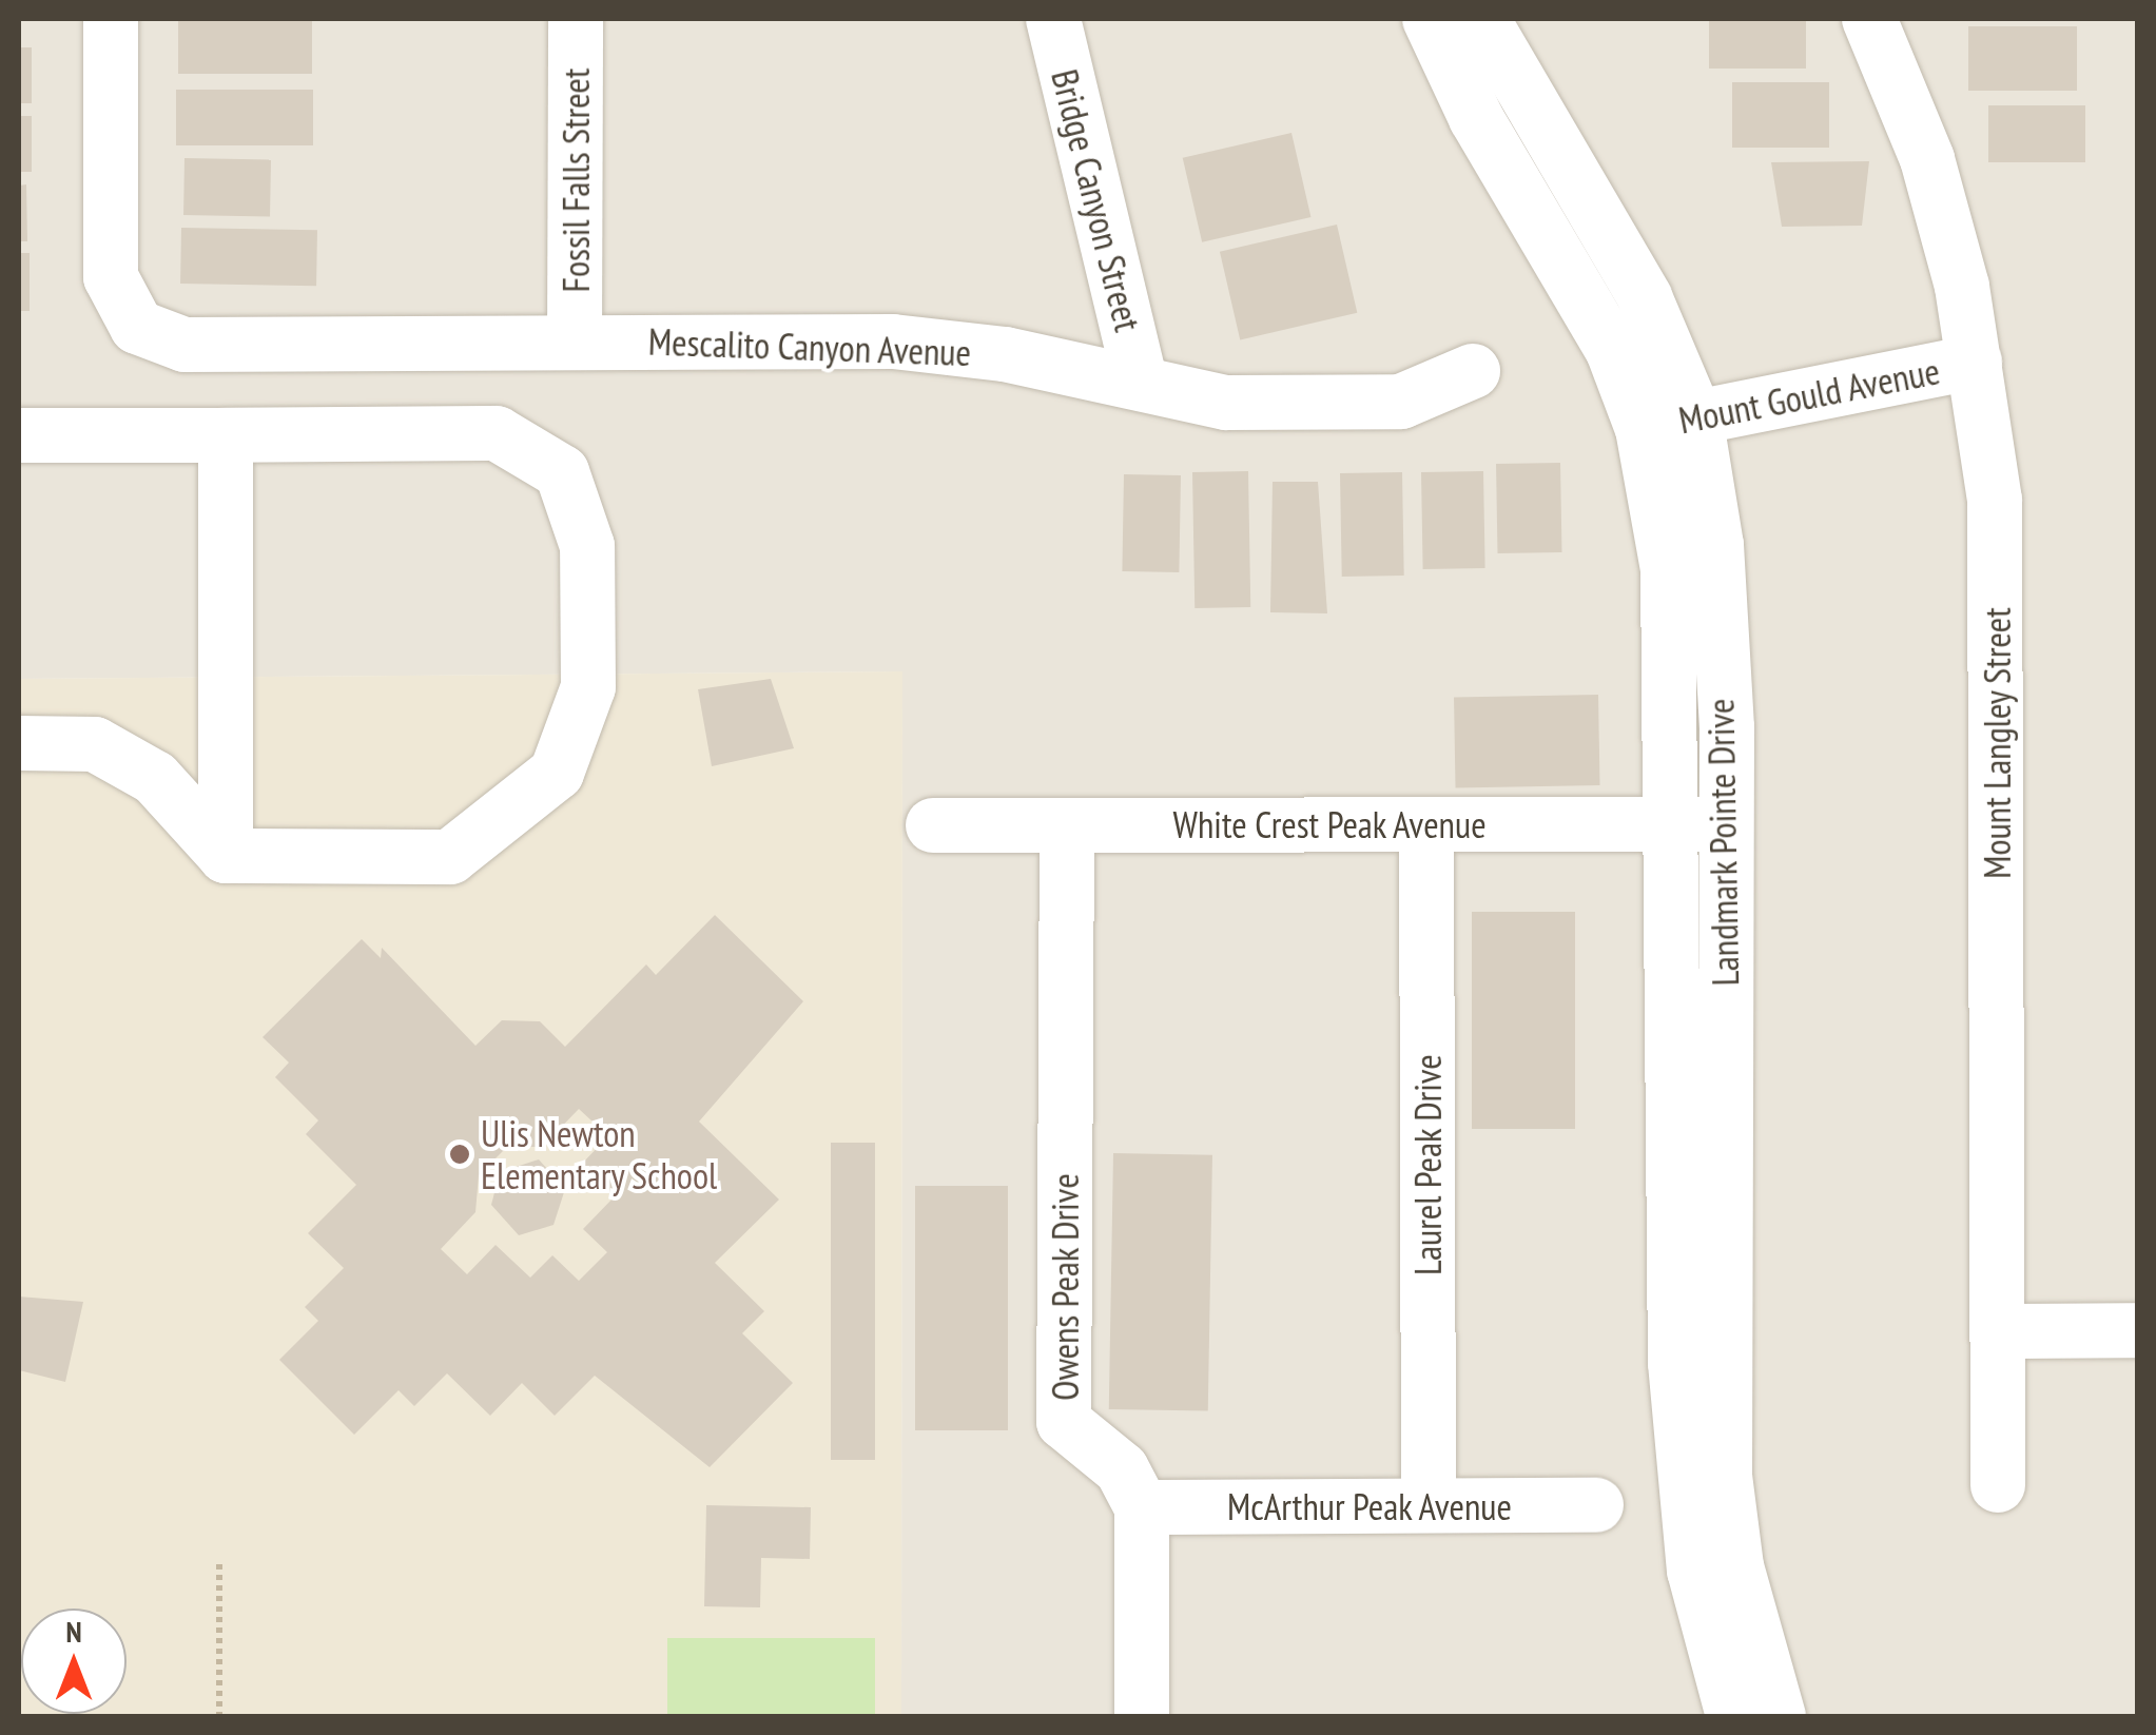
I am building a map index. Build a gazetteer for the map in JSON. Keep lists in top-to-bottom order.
{
  "streets": {
    "street": [
      "Fossil Falls Street",
      "Bridge Canyon Street",
      "Mescalito Canyon Avenue",
      "Mount Gould Avenue",
      "Mount Langley Street",
      "White Crest Peak Avenue",
      "Landmark Pointe Drive",
      "Laurel Peak Drive",
      "Owens Peak Drive",
      "McArthur Peak Avenue"
    ]
  },
  "crossings": [
    ["Fossil Falls Street", "Mescalito Canyon Avenue"],
    ["Bridge Canyon Street", "Mescalito Canyon Avenue"],
    ["Mount Gould Avenue", "Mount Langley Street"],
    ["Mount Gould Avenue", "Landmark Pointe Drive"],
    ["White Crest Peak Avenue", "Landmark Pointe Drive"],
    ["White Crest Peak Avenue", "Laurel Peak Drive"],
    ["White Crest Peak Avenue", "Owens Peak Drive"],
    ["Laurel Peak Drive", "McArthur Peak Avenue"],
    ["Owens Peak Drive", "McArthur Peak Avenue"]
  ],
  "places": ["Ulis Newton Elementary School"],
  "north": "top"
}
